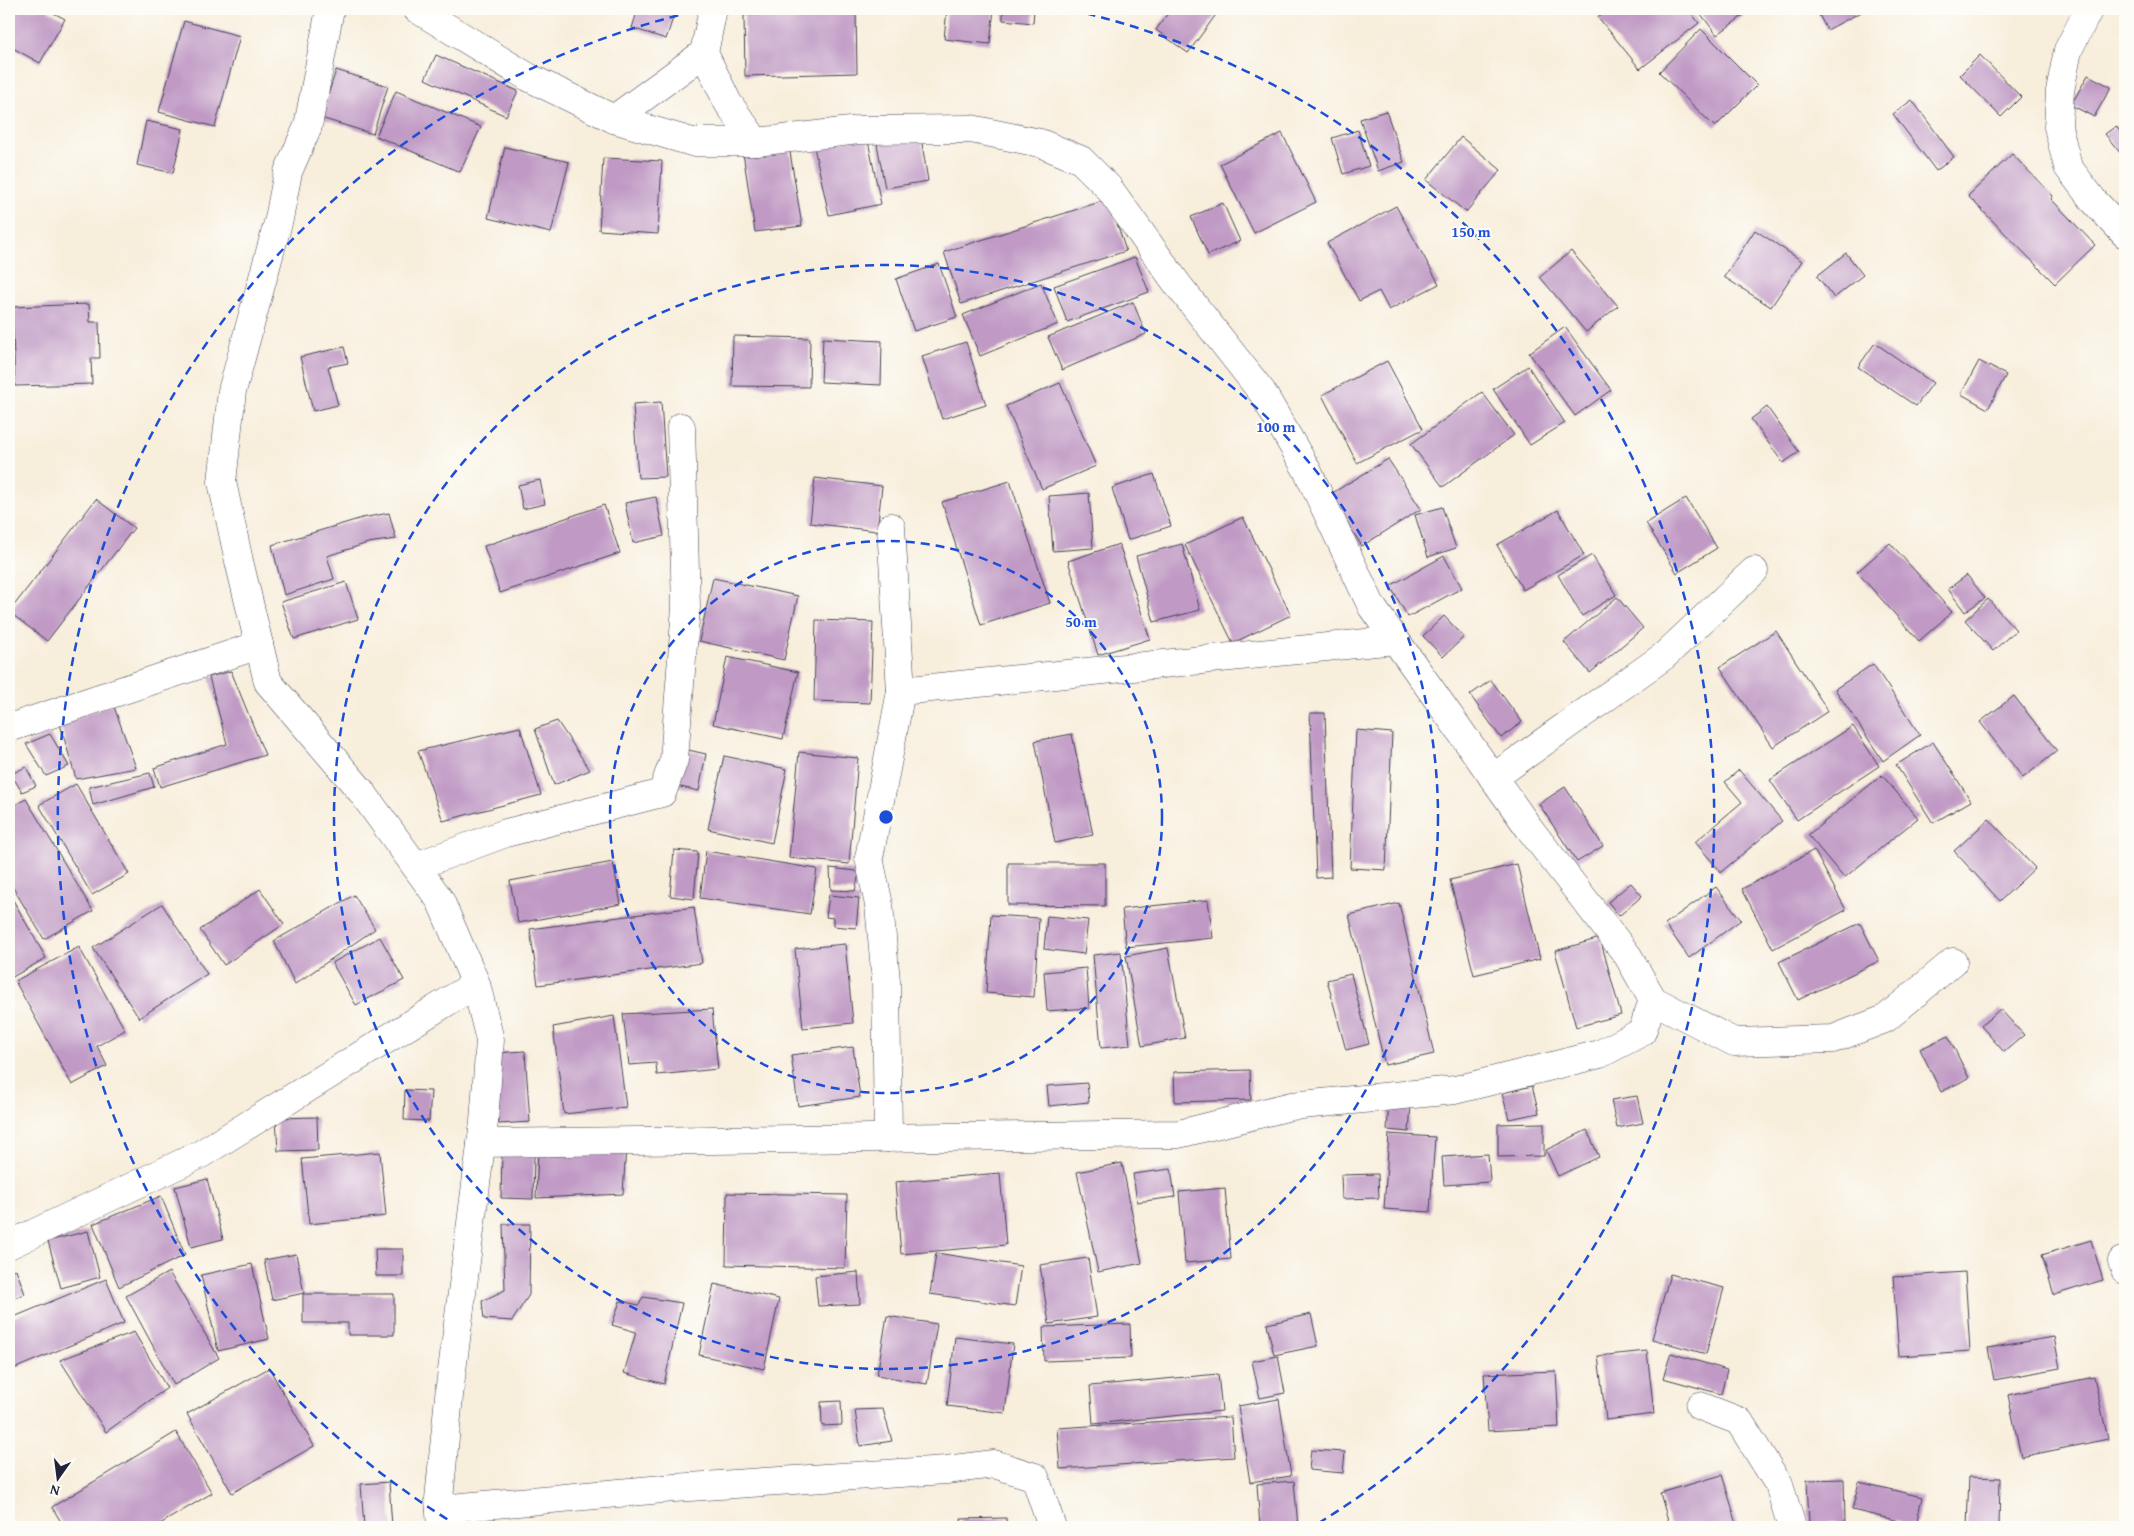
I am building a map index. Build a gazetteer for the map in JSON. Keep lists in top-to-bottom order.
{
  "north": "bottom",
  "rings": ["150 m", "100 m", "50 m"]
}
